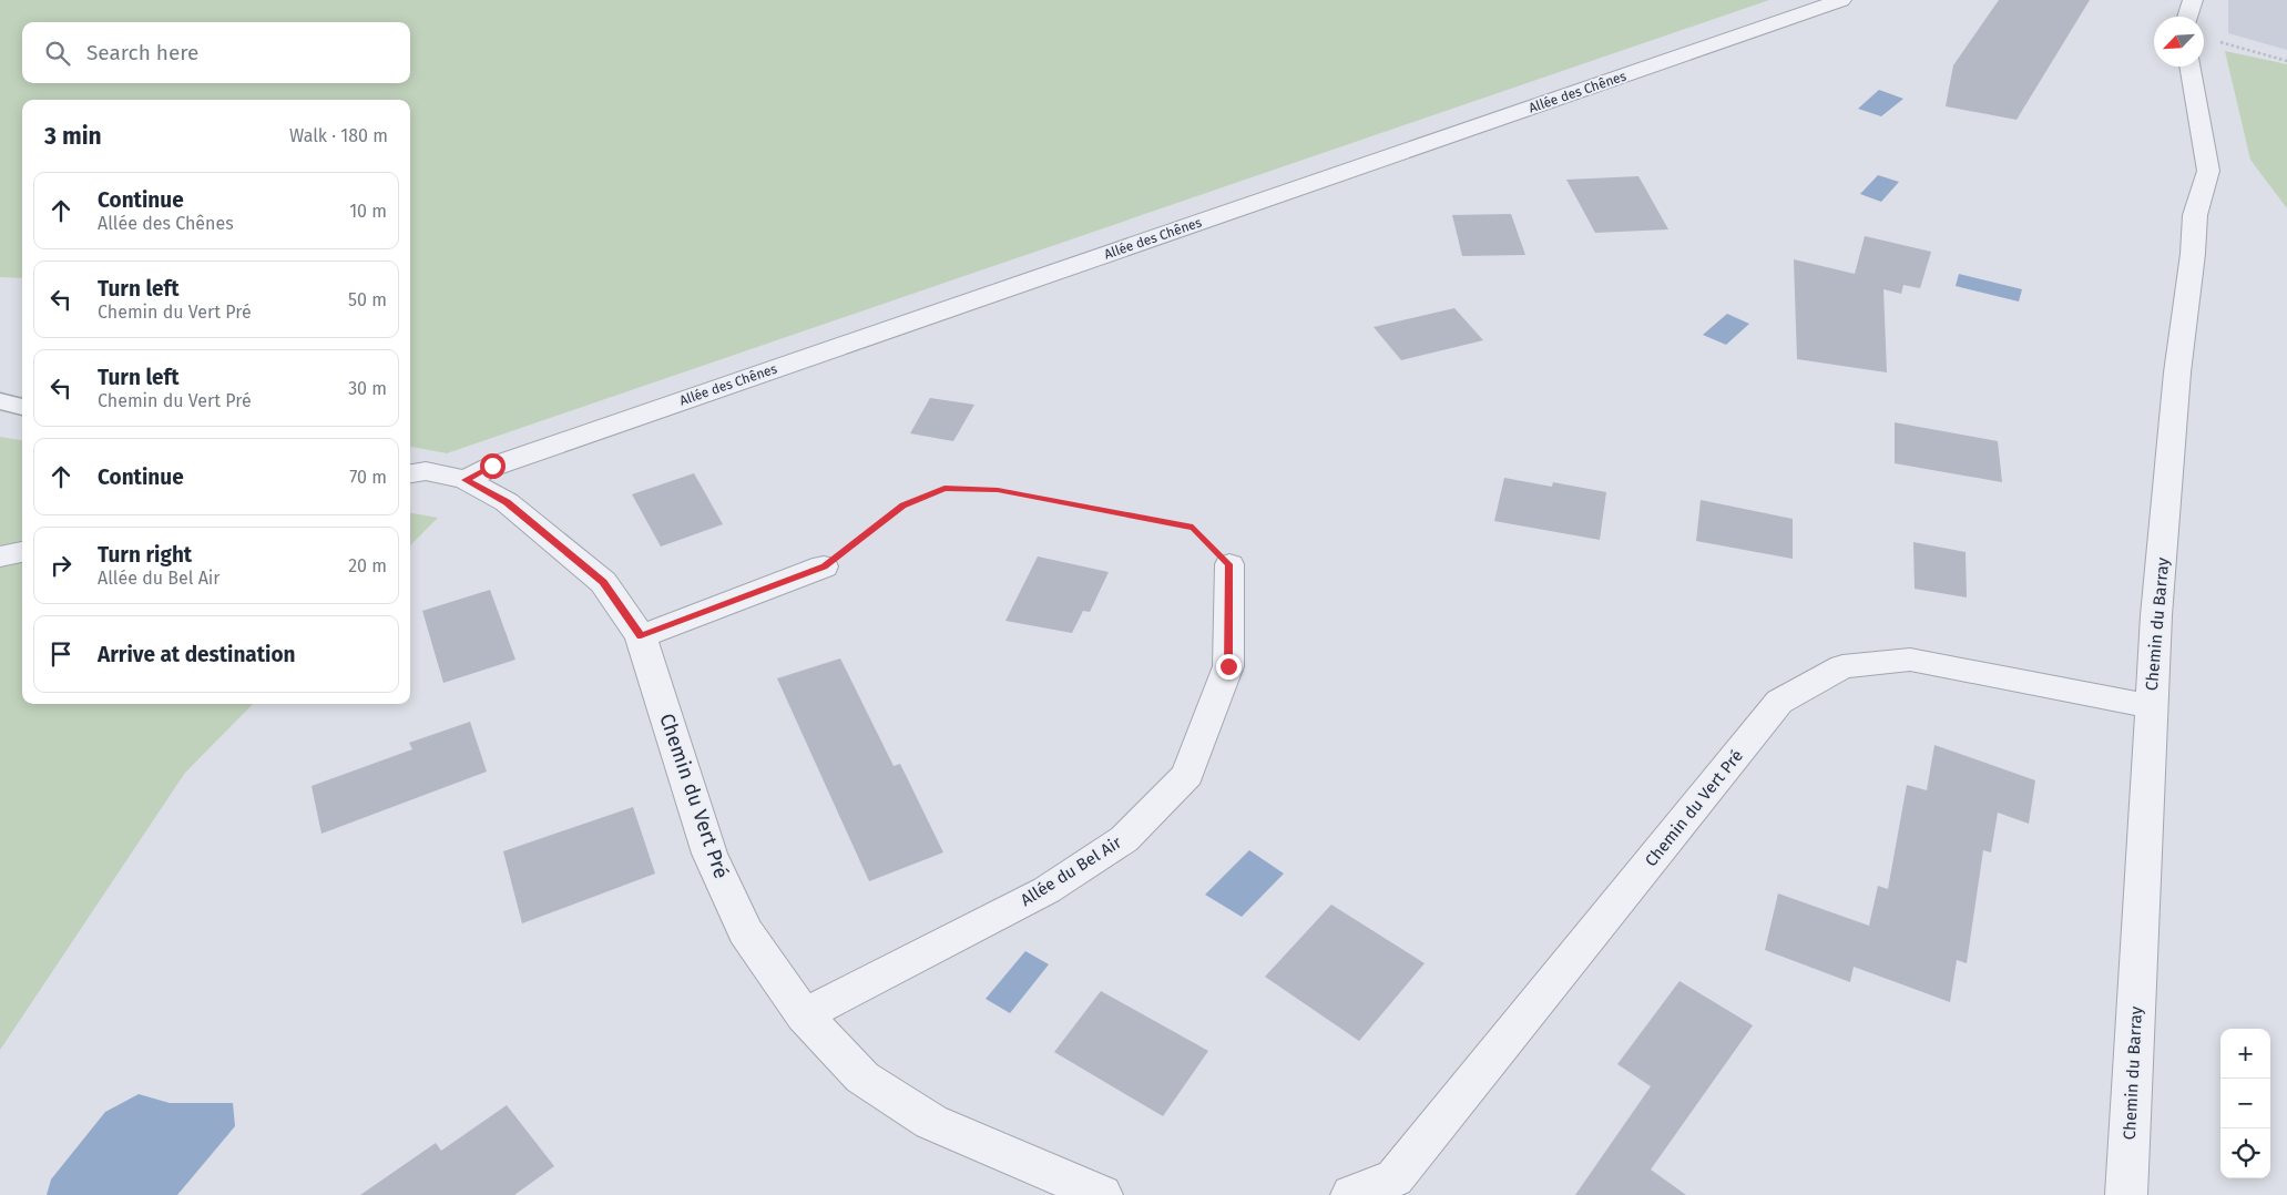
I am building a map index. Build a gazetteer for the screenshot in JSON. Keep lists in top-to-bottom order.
{
  "streets": {
    "street": [
      "Allée des Chênes",
      "Chemin du Barray",
      "Chemin du Vert Pré",
      "Allée du Bel Air"
    ]
  },
  "crossings": [
    ["Allée des Chênes", "Chemin du Vert Pré"],
    ["Chemin du Barray", "Chemin du Vert Pré"],
    ["Chemin du Vert Pré", "Allée du Bel Air"]
  ],
  "north": "bottom left",
  "page": {
    "search": "Search here",
    "heading": ["3 min", "Walk · 180 m"],
    "list": [
      ["Continue", "Allée des Chênes", "10 m"],
      ["Turn left", "Chemin du Vert Pré", "50 m"],
      ["Turn left", "Chemin du Vert Pré", "30 m"],
      ["Continue", "70 m"],
      ["Turn right", "Allée du Bel Air", "20 m"],
      "Arrive at destination"
    ],
    "map_buttons": ["+", "−"]
  }
}
